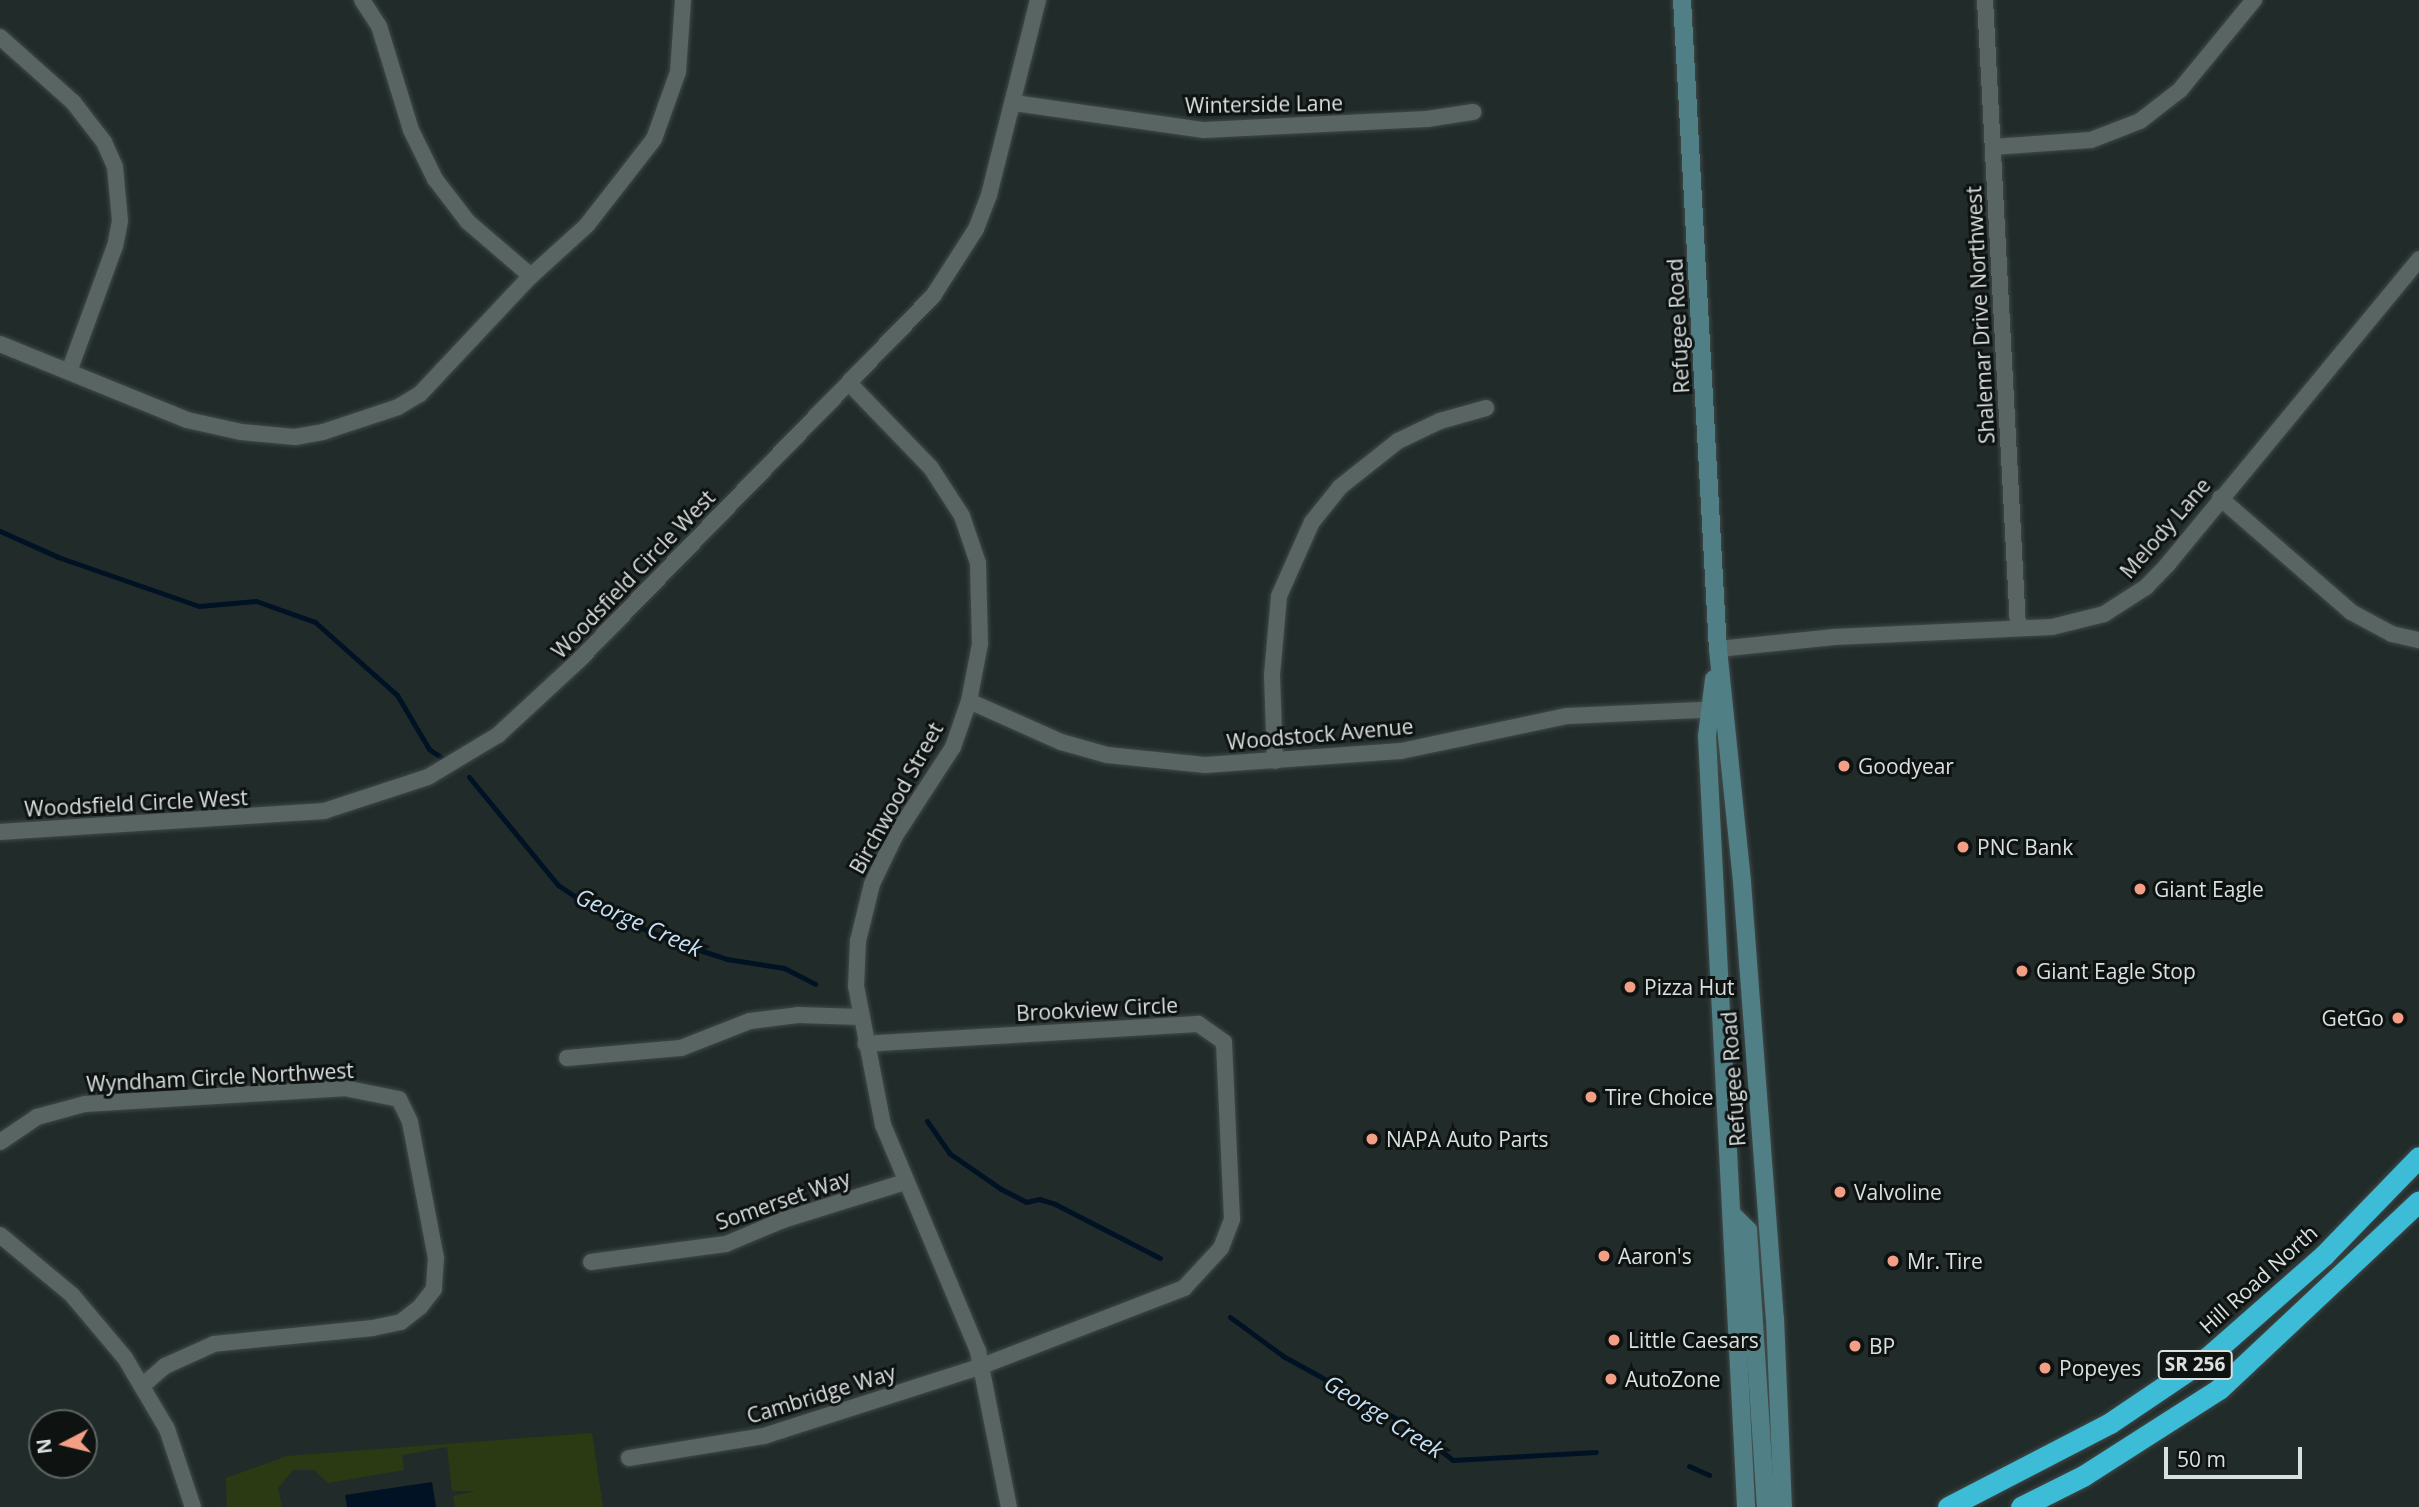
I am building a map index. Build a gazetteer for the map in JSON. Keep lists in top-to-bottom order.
{
  "streets": {
    "highway": ["Hill Road North", "SR 256"],
    "main road": ["Refugee Road"],
    "street": [
      "Winterside Lane",
      "Shalemar Drive Northwest",
      "Melody Lane",
      "Woodsfield Circle West",
      "Woodstock Avenue",
      "Birchwood Street",
      "Brookview Circle",
      "Wyndham Circle Northwest",
      "Somerset Way",
      "Cambridge Way"
    ]
  },
  "crossings": [
    ["Winterside Lane", "Woodsfield Circle West"],
    ["Shalemar Drive Northwest", "Melody Lane"],
    ["Refugee Road", "Melody Lane"],
    ["Refugee Road", "Woodstock Avenue"],
    ["Woodsfield Circle West", "Birchwood Street"],
    ["Woodstock Avenue", "Birchwood Street"],
    ["Birchwood Street", "Brookview Circle"],
    ["Birchwood Street", "Somerset Way"],
    ["Birchwood Street", "Cambridge Way"],
    ["Brookview Circle", "Cambridge Way"]
  ],
  "water": ["George Creek"],
  "places": [
    "Goodyear",
    "PNC Bank",
    "Giant Eagle",
    "Giant Eagle Stop",
    "Pizza Hut",
    "GetGo",
    "Tire Choice",
    "NAPA Auto Parts",
    "Valvoline",
    "Aaron's",
    "Mr. Tire",
    "Little Caesars",
    "BP",
    "Popeyes",
    "AutoZone"
  ],
  "scale_bar": "50 m",
  "north": "left"
}
